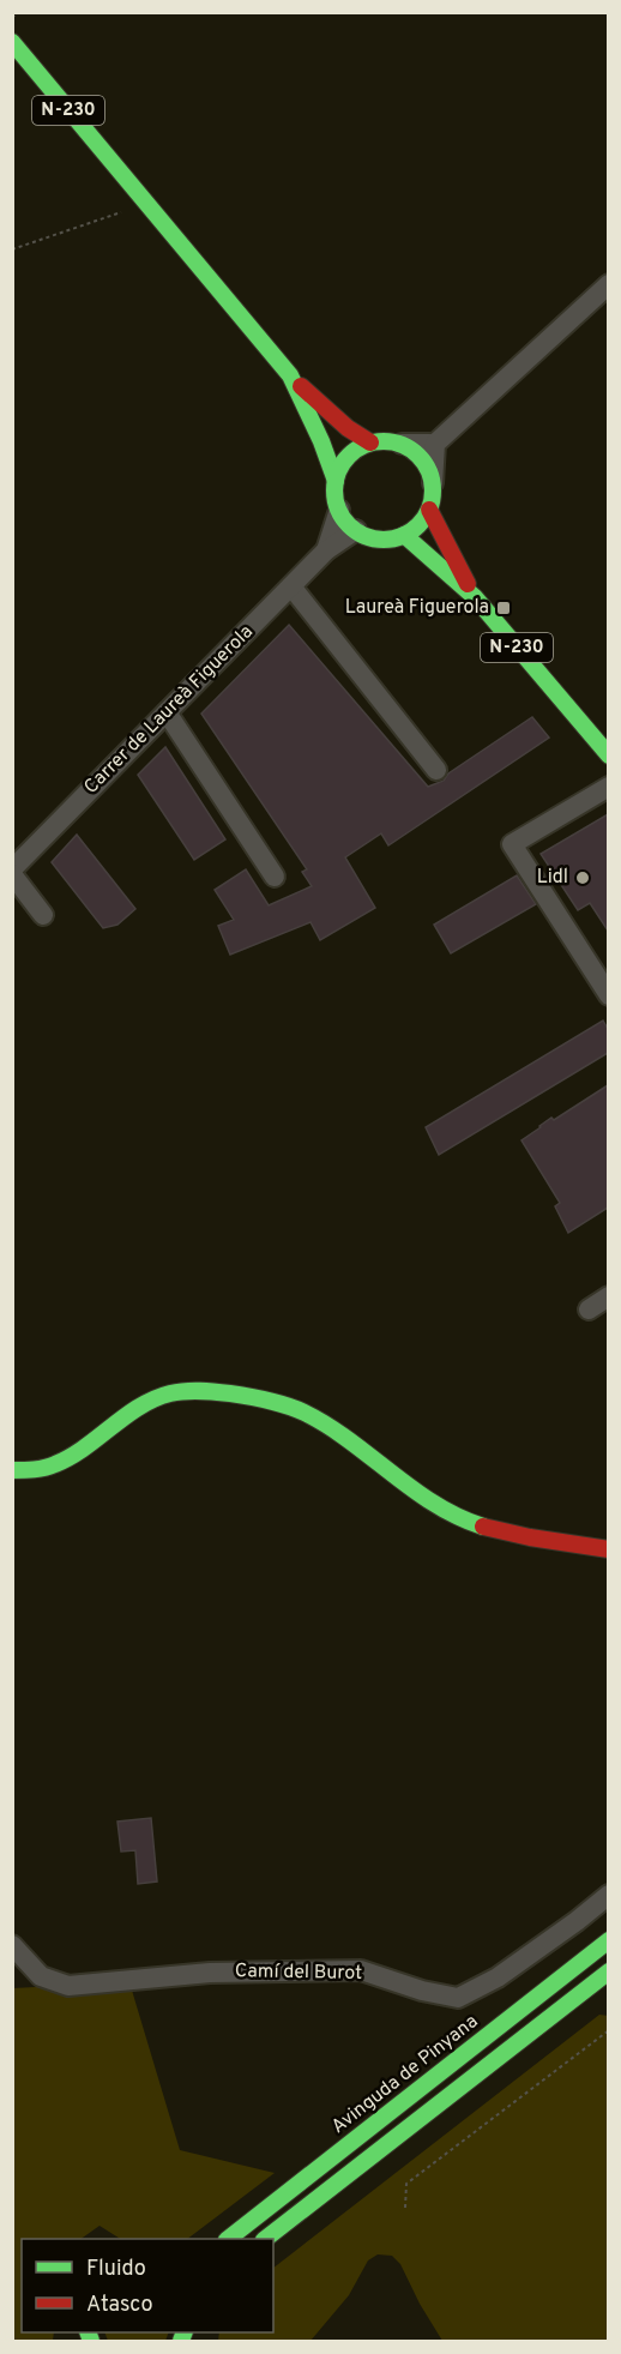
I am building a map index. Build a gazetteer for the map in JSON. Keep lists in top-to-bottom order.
{
  "streets": {
    "street": [
      "N-230",
      "Carrer de Laureà Figuerola",
      "Camí del Burot",
      "Avinguda de Pinyana"
    ]
  },
  "crossings": [
    ["N-230", "Carrer de Laureà Figuerola"]
  ],
  "places": {
    "transit": ["Laureà Figuerola"],
    "other": ["Lidl"]
  },
  "legend": ["Fluido", "Atasco"]
}
